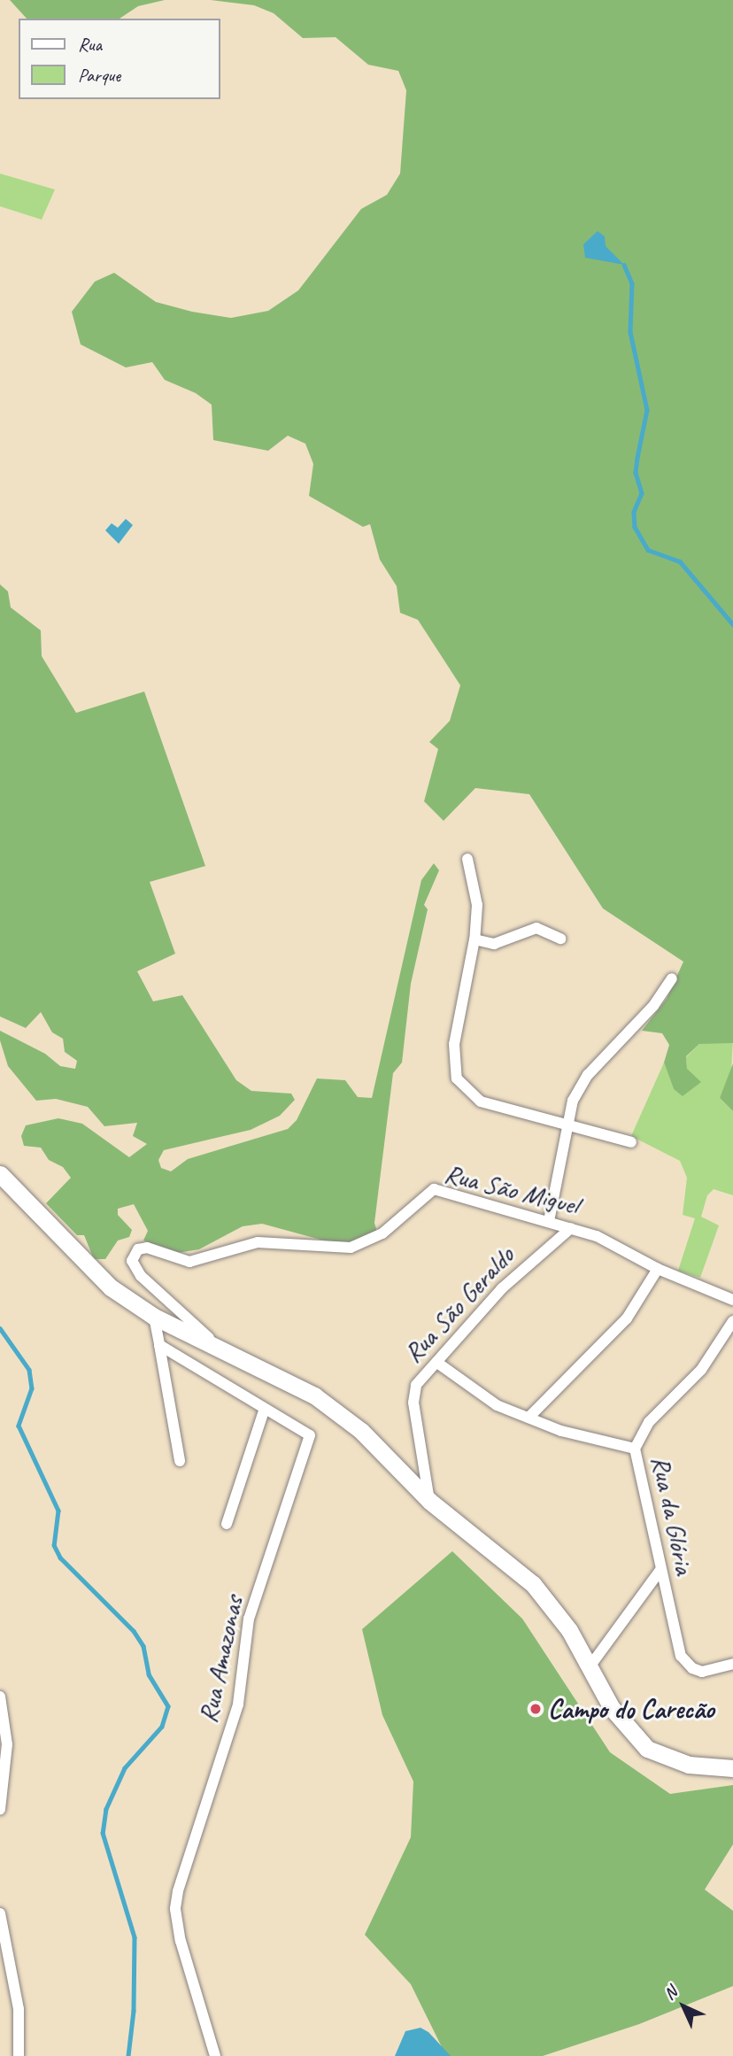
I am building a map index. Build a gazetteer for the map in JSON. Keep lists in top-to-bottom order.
{
  "streets": {
    "street": [
      "Rua São Miguel",
      "Rua São Geraldo",
      "Rua da Glória",
      "Rua Amazonas"
    ]
  },
  "crossings": [
    ["Rua São Miguel", "Rua São Geraldo"]
  ],
  "places": ["Campo do Carecão"],
  "legend": ["Rua", "Parque"],
  "north": "top left"
}
